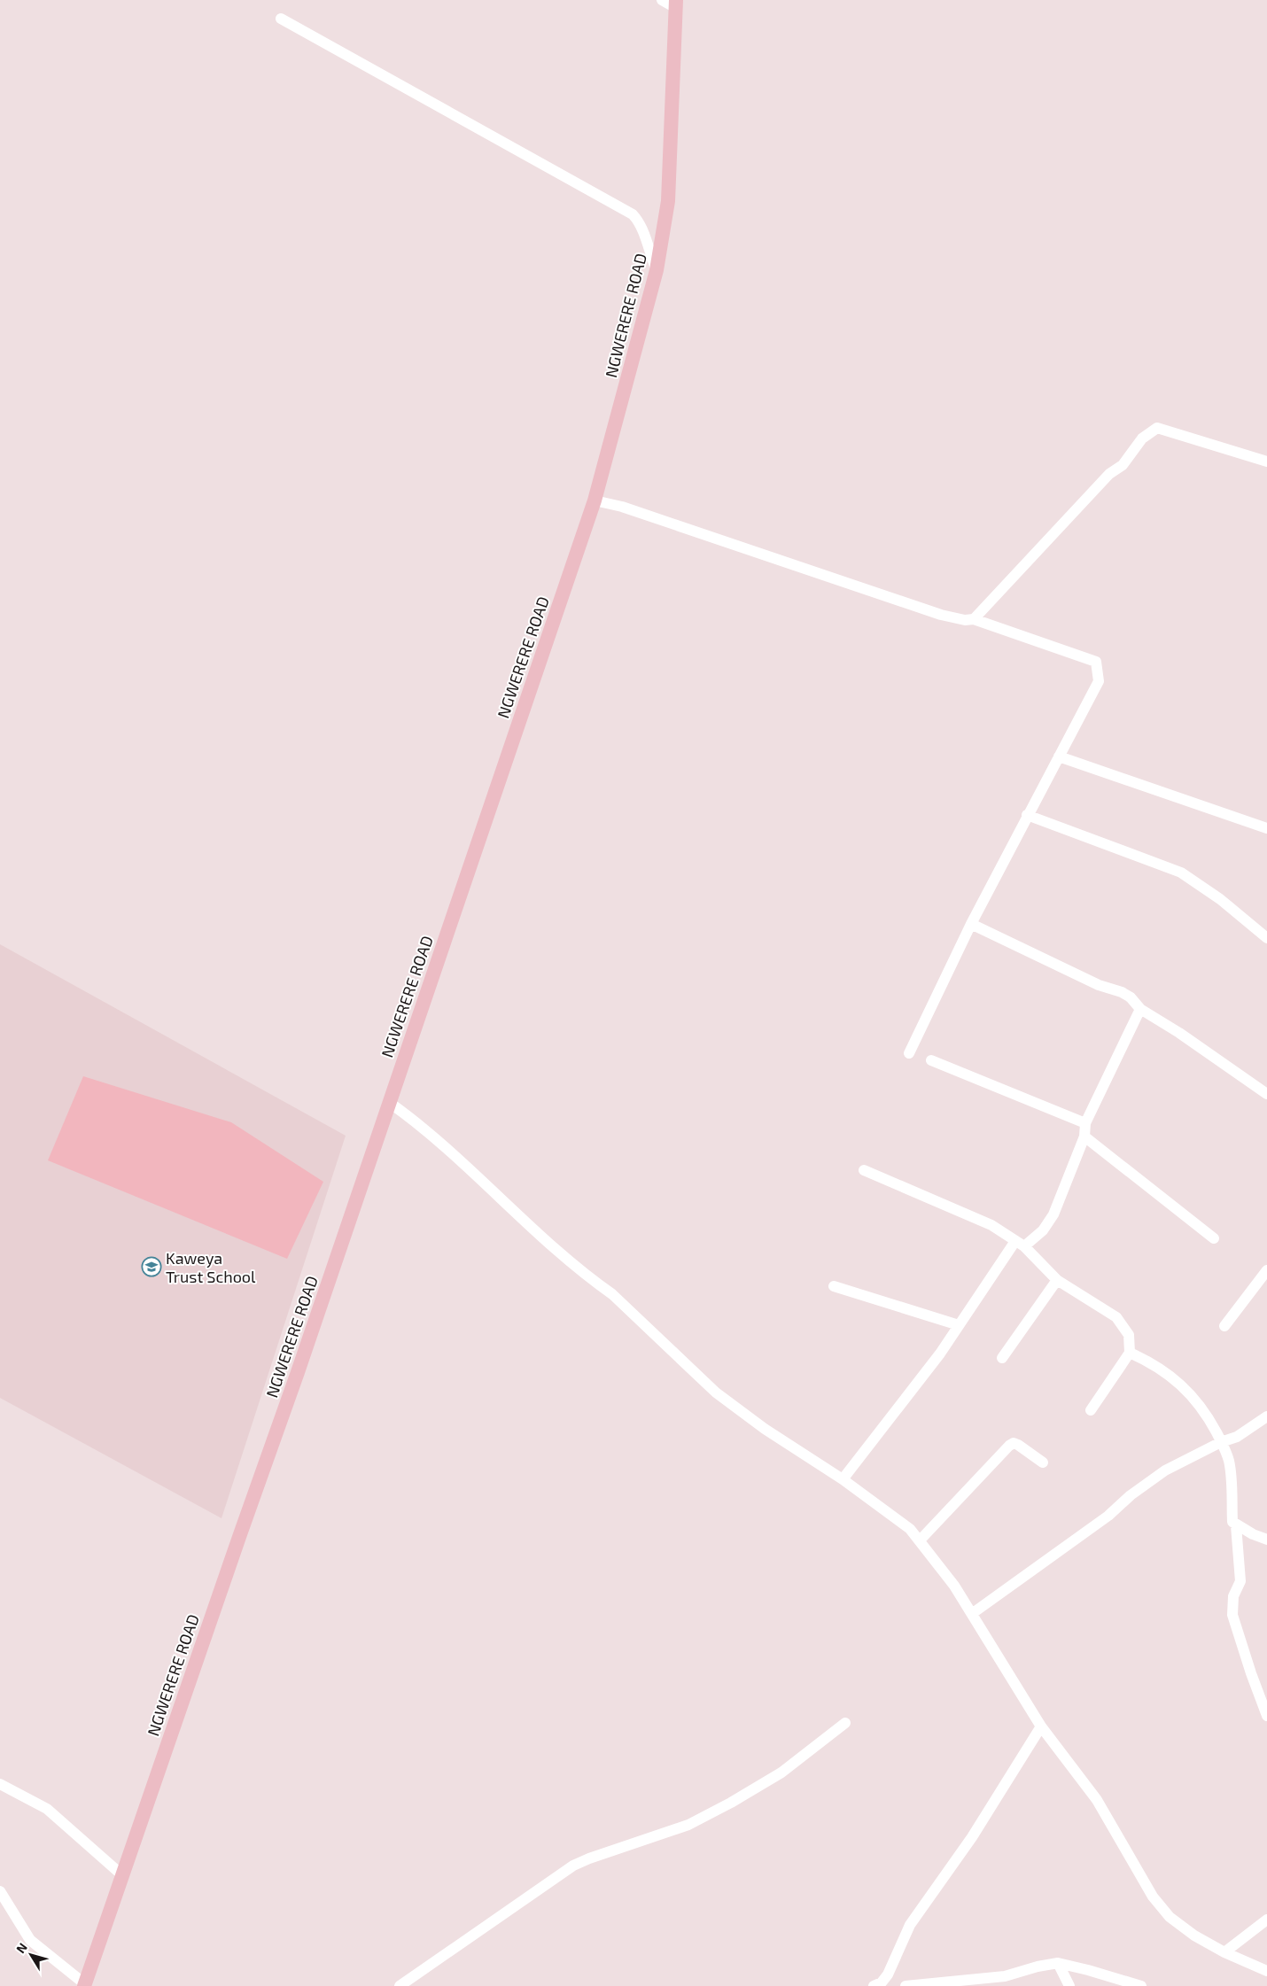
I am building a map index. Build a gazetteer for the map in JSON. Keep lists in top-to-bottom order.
{
  "streets": {
    "main road": ["NGWERERE ROAD"]
  },
  "places": {
    "school or university": ["Kaweya Trust School"]
  },
  "north": "top left"
}
